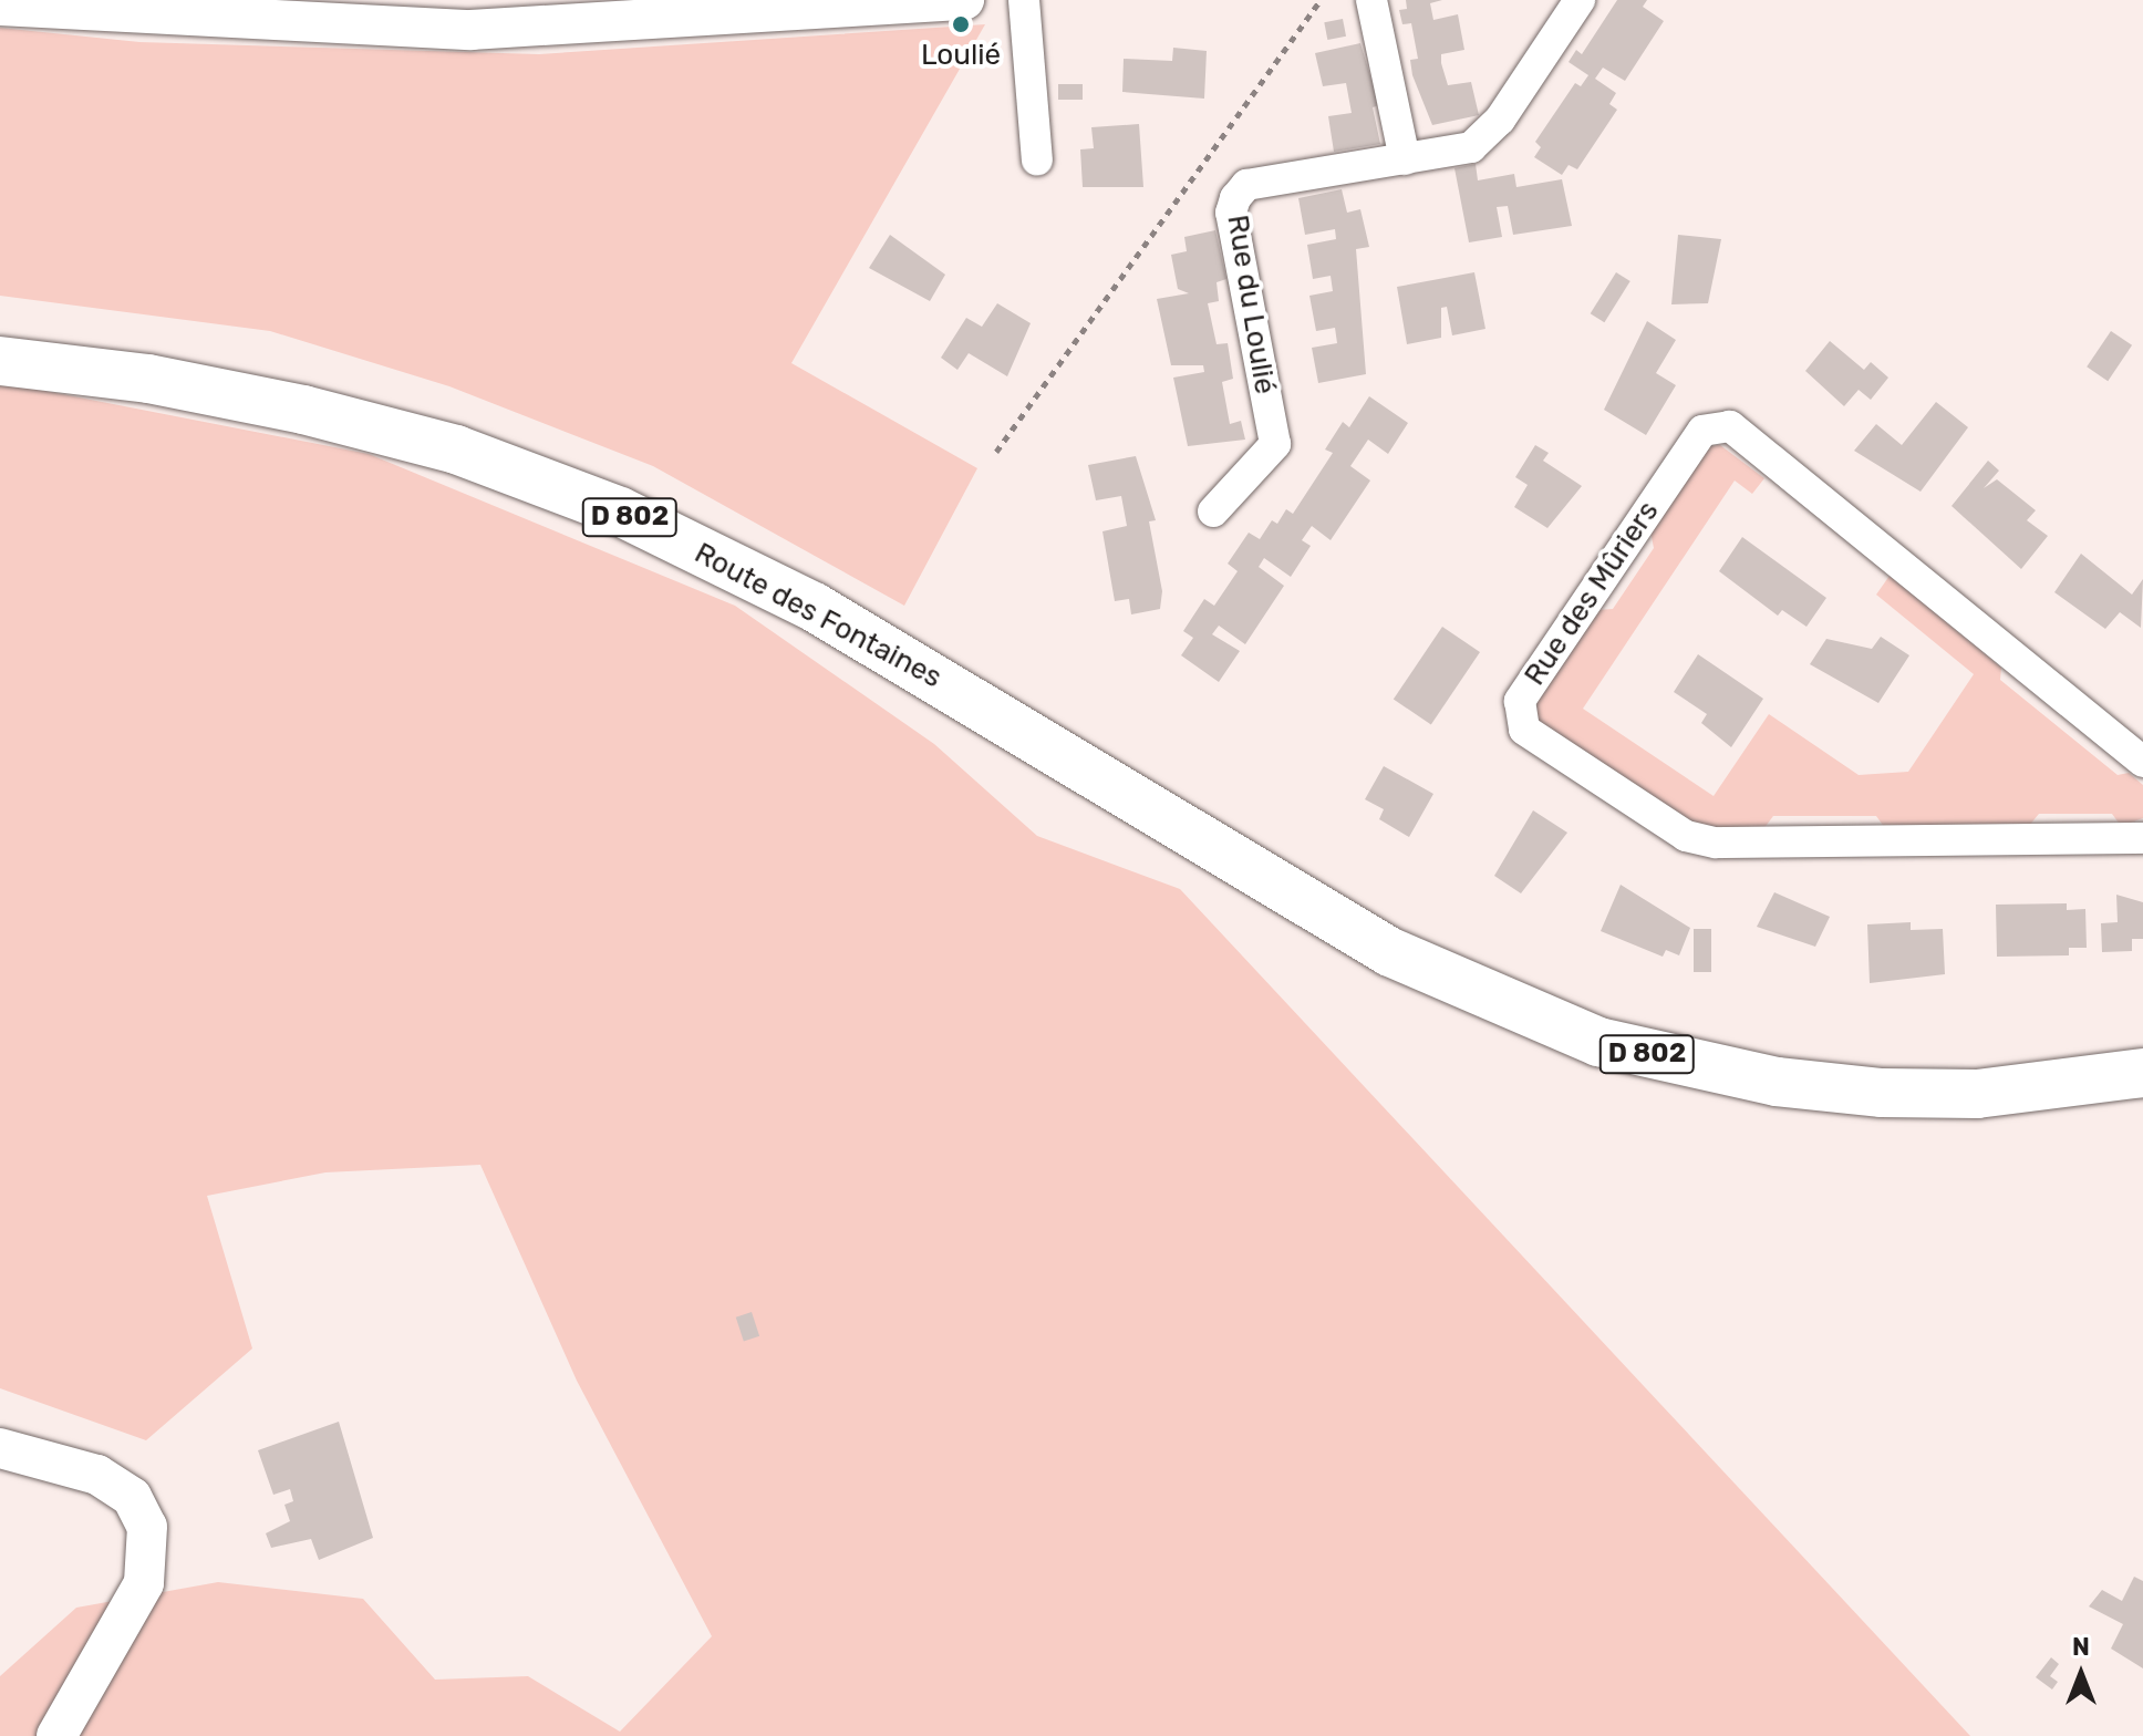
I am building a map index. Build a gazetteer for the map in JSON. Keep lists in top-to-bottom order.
{
  "streets": {
    "main road": ["D 802", "Route des Fontaines"],
    "street": ["Rue du Loulié", "Rue des Mûriers"]
  },
  "places": ["Loulié"],
  "north": "top"
}
